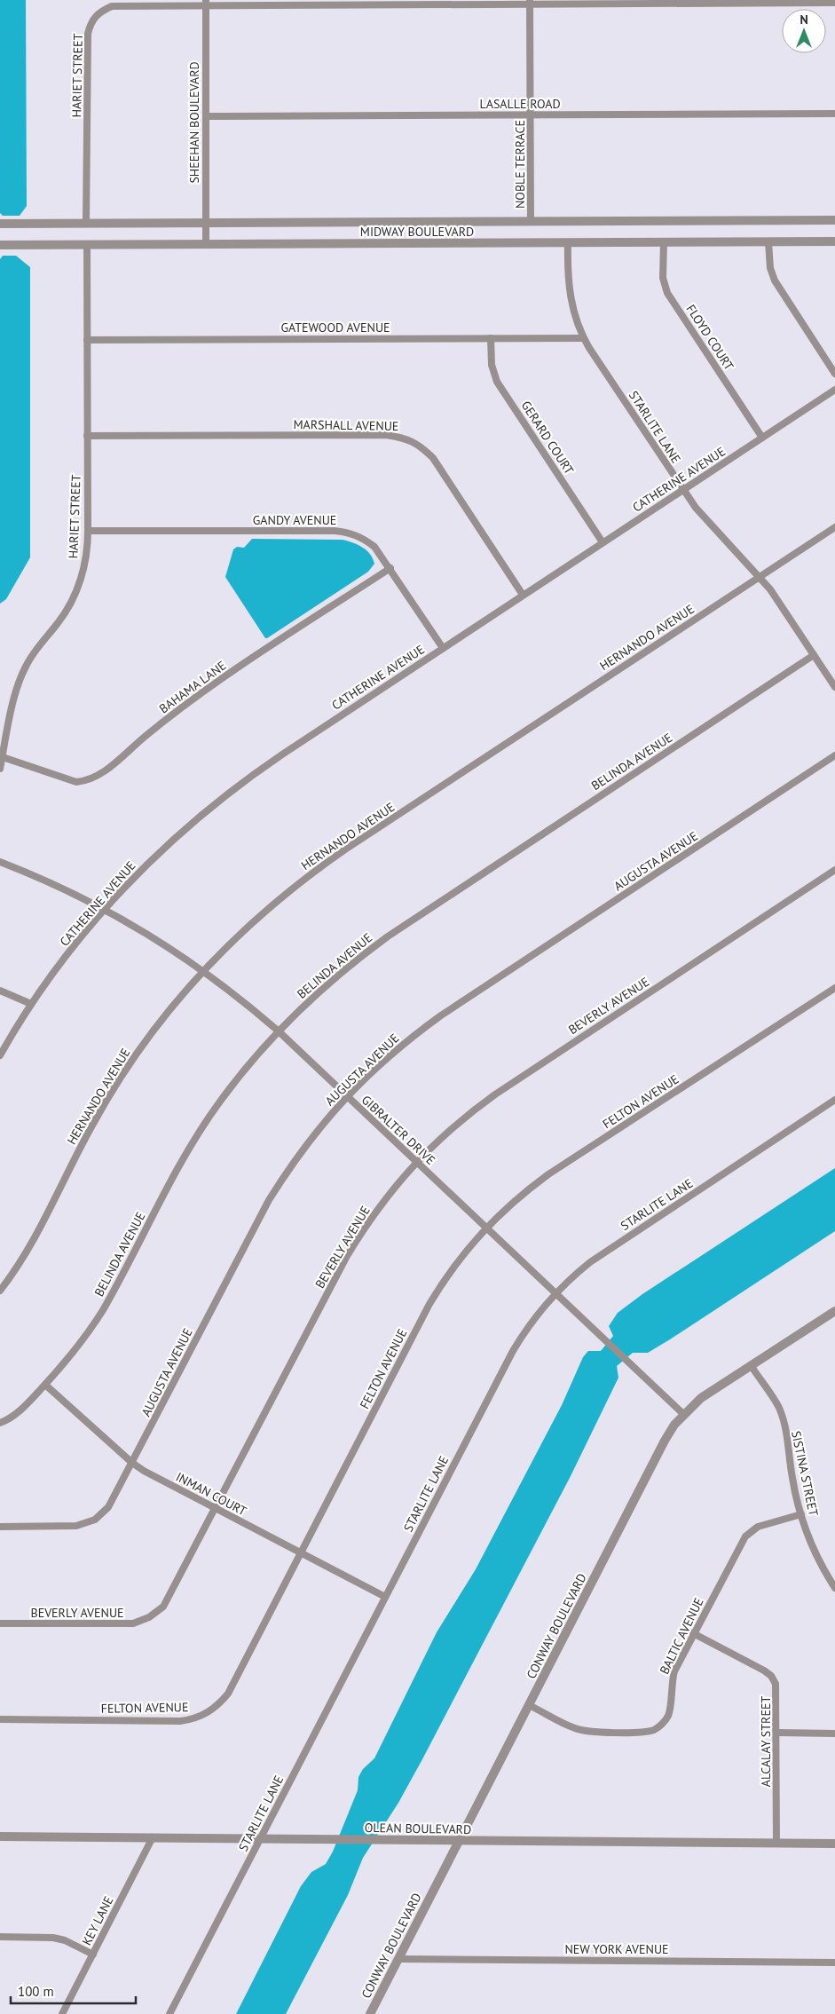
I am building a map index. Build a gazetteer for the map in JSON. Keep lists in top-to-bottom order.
{
  "streets": {
    "street": [
      "HARIET STREET",
      "LASALLE ROAD",
      "SHEEHAN BOULEVARD",
      "NOBLE TERRACE",
      "MIDWAY BOULEVARD",
      "GATEWOOD AVENUE",
      "FLOYD COURT",
      "MARSHALL AVENUE",
      "STARLITE LANE",
      "GERARD COURT",
      "CATHERINE AVENUE",
      "GANDY AVENUE",
      "HERNANDO AVENUE",
      "BAHAMA LANE",
      "BELINDA AVENUE",
      "AUGUSTA AVENUE",
      "BEVERLY AVENUE",
      "FELTON AVENUE",
      "GIBRALTER DRIVE",
      "SISTINA STREET",
      "INMAN COURT",
      "CONWAY BOULEVARD",
      "BALTIC AVENUE",
      "ALCALAY STREET",
      "OLEAN BOULEVARD",
      "KEY LANE",
      "NEW YORK AVENUE"
    ]
  },
  "crossings": [
    ["HARIET STREET", "SHEEHAN BOULEVARD"],
    ["HARIET STREET", "MIDWAY BOULEVARD"],
    ["HARIET STREET", "GATEWOOD AVENUE"],
    ["HARIET STREET", "MARSHALL AVENUE"],
    ["HARIET STREET", "GANDY AVENUE"],
    ["HARIET STREET", "BAHAMA LANE"],
    ["LASALLE ROAD", "SHEEHAN BOULEVARD"],
    ["LASALLE ROAD", "NOBLE TERRACE"],
    ["SHEEHAN BOULEVARD", "MIDWAY BOULEVARD"],
    ["NOBLE TERRACE", "MIDWAY BOULEVARD"],
    ["MIDWAY BOULEVARD", "FLOYD COURT"],
    ["MIDWAY BOULEVARD", "STARLITE LANE"],
    ["GATEWOOD AVENUE", "STARLITE LANE"],
    ["GATEWOOD AVENUE", "GERARD COURT"],
    ["FLOYD COURT", "CATHERINE AVENUE"],
    ["MARSHALL AVENUE", "CATHERINE AVENUE"],
    ["STARLITE LANE", "CATHERINE AVENUE"],
    ["STARLITE LANE", "HERNANDO AVENUE"],
    ["STARLITE LANE", "BELINDA AVENUE"],
    ["STARLITE LANE", "GIBRALTER DRIVE"],
    ["STARLITE LANE", "INMAN COURT"],
    ["STARLITE LANE", "OLEAN BOULEVARD"],
    ["GERARD COURT", "CATHERINE AVENUE"],
    ["CATHERINE AVENUE", "GANDY AVENUE"],
    ["CATHERINE AVENUE", "GIBRALTER DRIVE"],
    ["GANDY AVENUE", "BAHAMA LANE"],
    ["HERNANDO AVENUE", "GIBRALTER DRIVE"],
    ["BELINDA AVENUE", "GIBRALTER DRIVE"],
    ["BELINDA AVENUE", "INMAN COURT"],
    ["AUGUSTA AVENUE", "GIBRALTER DRIVE"],
    ["AUGUSTA AVENUE", "INMAN COURT"],
    ["BEVERLY AVENUE", "GIBRALTER DRIVE"],
    ["BEVERLY AVENUE", "INMAN COURT"],
    ["FELTON AVENUE", "GIBRALTER DRIVE"],
    ["FELTON AVENUE", "INMAN COURT"],
    ["GIBRALTER DRIVE", "CONWAY BOULEVARD"],
    ["SISTINA STREET", "CONWAY BOULEVARD"],
    ["SISTINA STREET", "BALTIC AVENUE"],
    ["CONWAY BOULEVARD", "BALTIC AVENUE"],
    ["CONWAY BOULEVARD", "OLEAN BOULEVARD"],
    ["CONWAY BOULEVARD", "NEW YORK AVENUE"],
    ["BALTIC AVENUE", "ALCALAY STREET"],
    ["ALCALAY STREET", "OLEAN BOULEVARD"],
    ["OLEAN BOULEVARD", "KEY LANE"]
  ],
  "scale_bar": "100 m",
  "north": "top"
}
